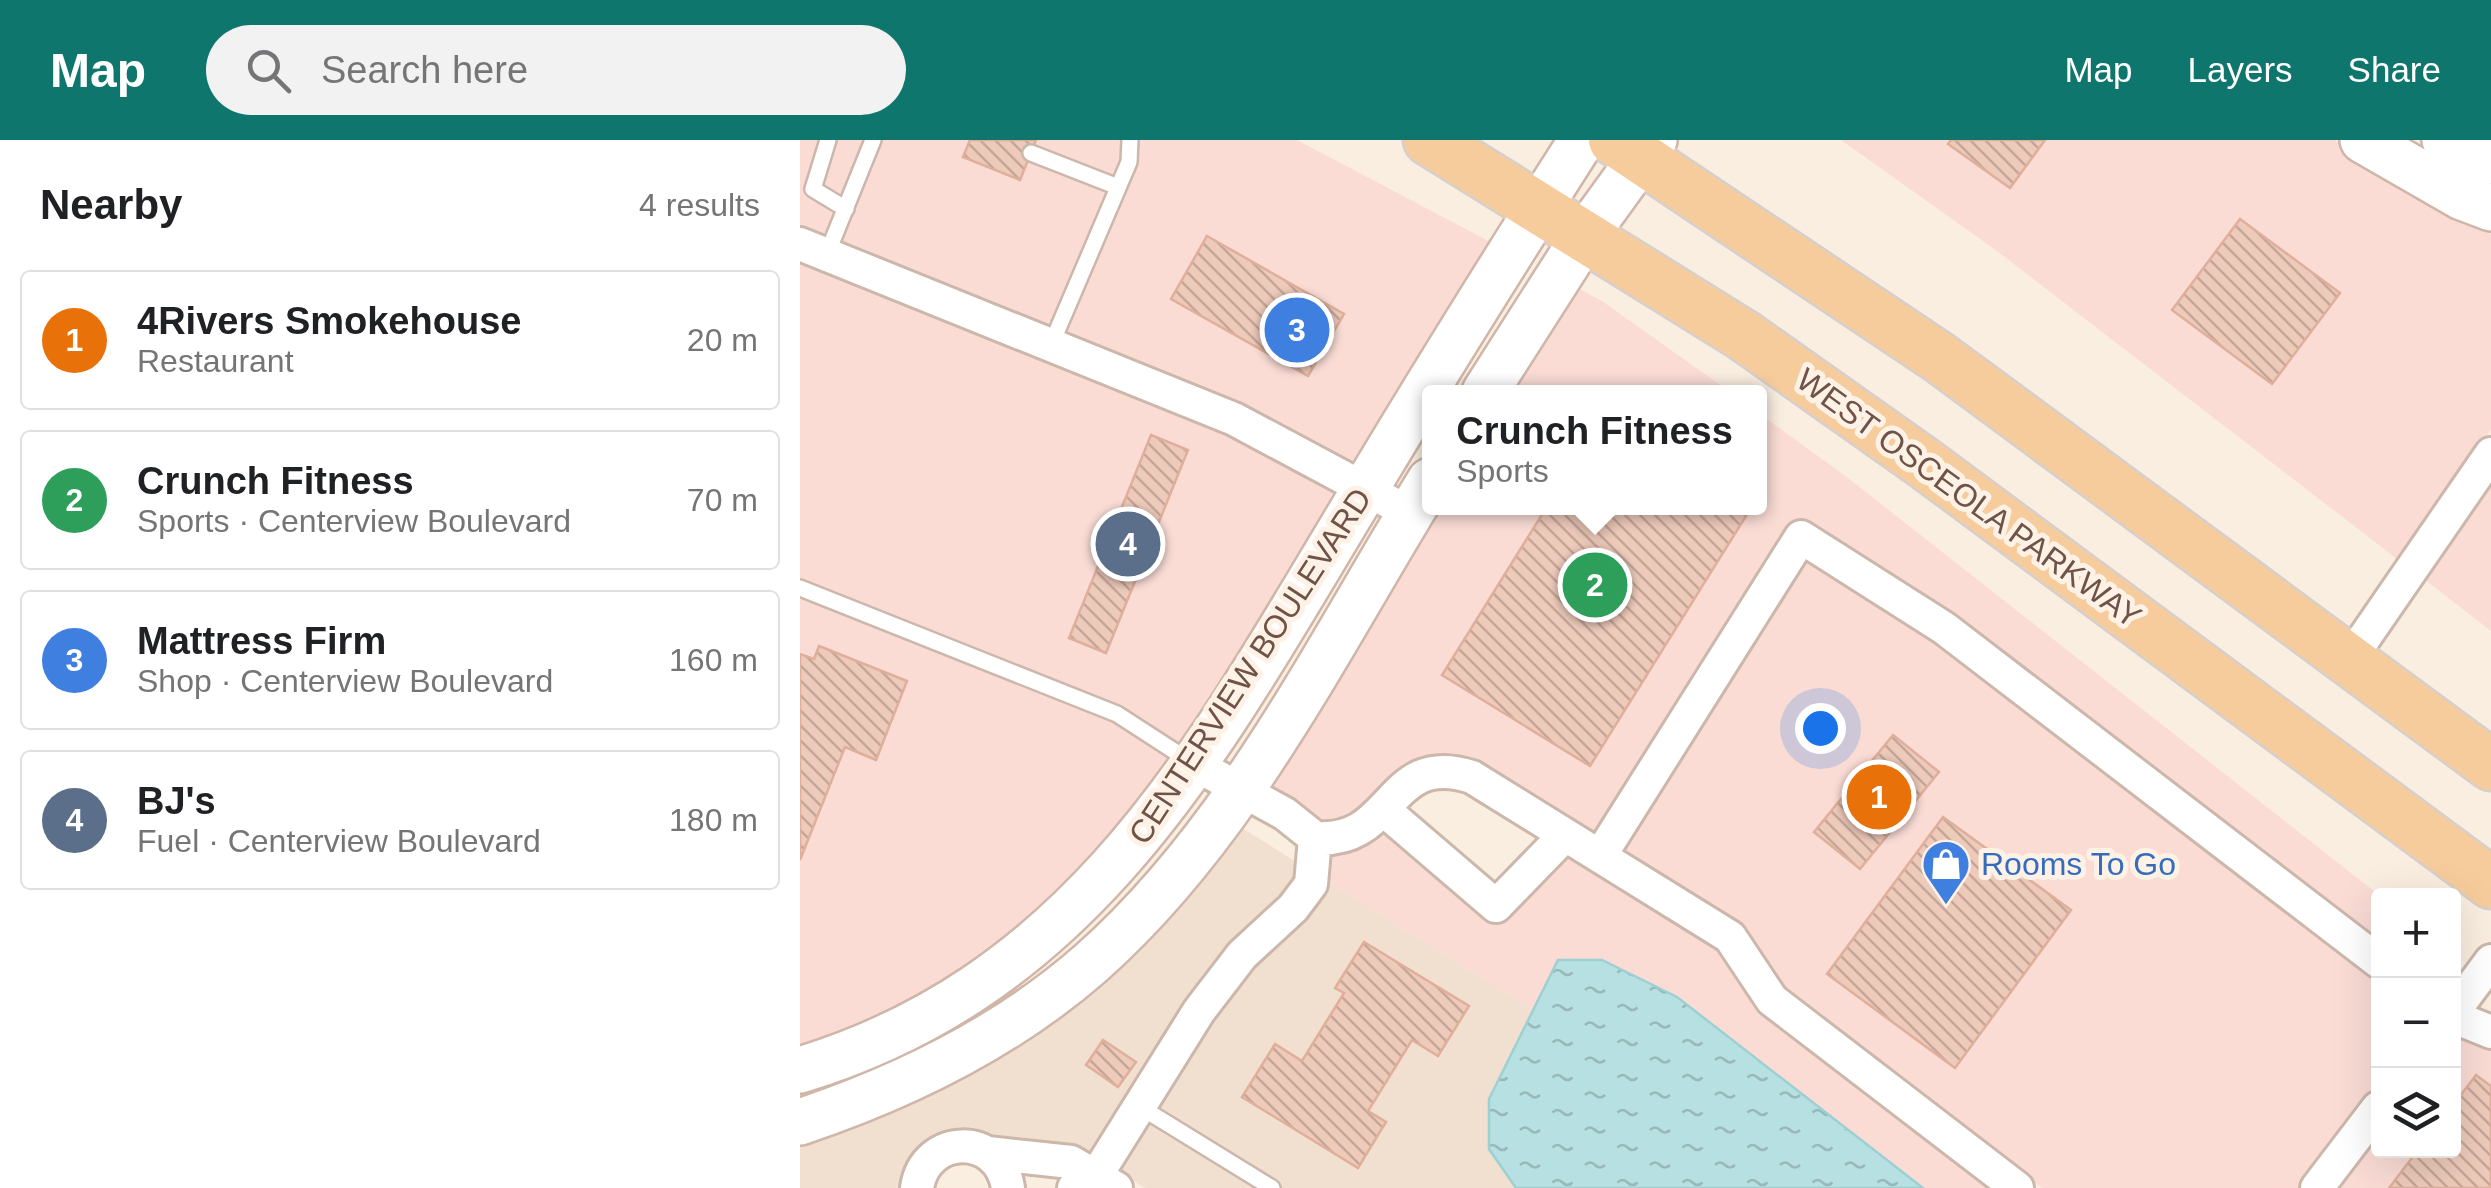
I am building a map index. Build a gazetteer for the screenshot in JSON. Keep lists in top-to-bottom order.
{
  "streets": {
    "main road": ["WEST OSCEOLA PARKWAY"],
    "street": ["CENTERVIEW BOULEVARD"]
  },
  "crossings": [
    ["WEST OSCEOLA PARKWAY", "CENTERVIEW BOULEVARD"]
  ],
  "places": {
    "shop": ["Rooms To Go"]
  },
  "page": {
    "header": "Map",
    "search": "Search here",
    "nav": ["Map", "Layers", "Share"],
    "heading": ["Nearby", "4 results"],
    "list": [
      {
        "mark": "1",
        "name": "4Rivers Smokehouse",
        "note": "Restaurant",
        "value": "20 m"
      },
      {
        "mark": "2",
        "name": "Crunch Fitness",
        "note": "Sports · Centerview Boulevard",
        "value": "70 m"
      },
      {
        "mark": "3",
        "name": "Mattress Firm",
        "note": "Shop · Centerview Boulevard",
        "value": "160 m"
      },
      {
        "mark": "4",
        "name": "BJ's",
        "note": "Fuel · Centerview Boulevard",
        "value": "180 m"
      }
    ],
    "pins": [
      "3",
      "4",
      "2",
      "1"
    ],
    "popup": ["Crunch Fitness", "Sports"],
    "map_buttons": ["+", "−"]
  }
}
